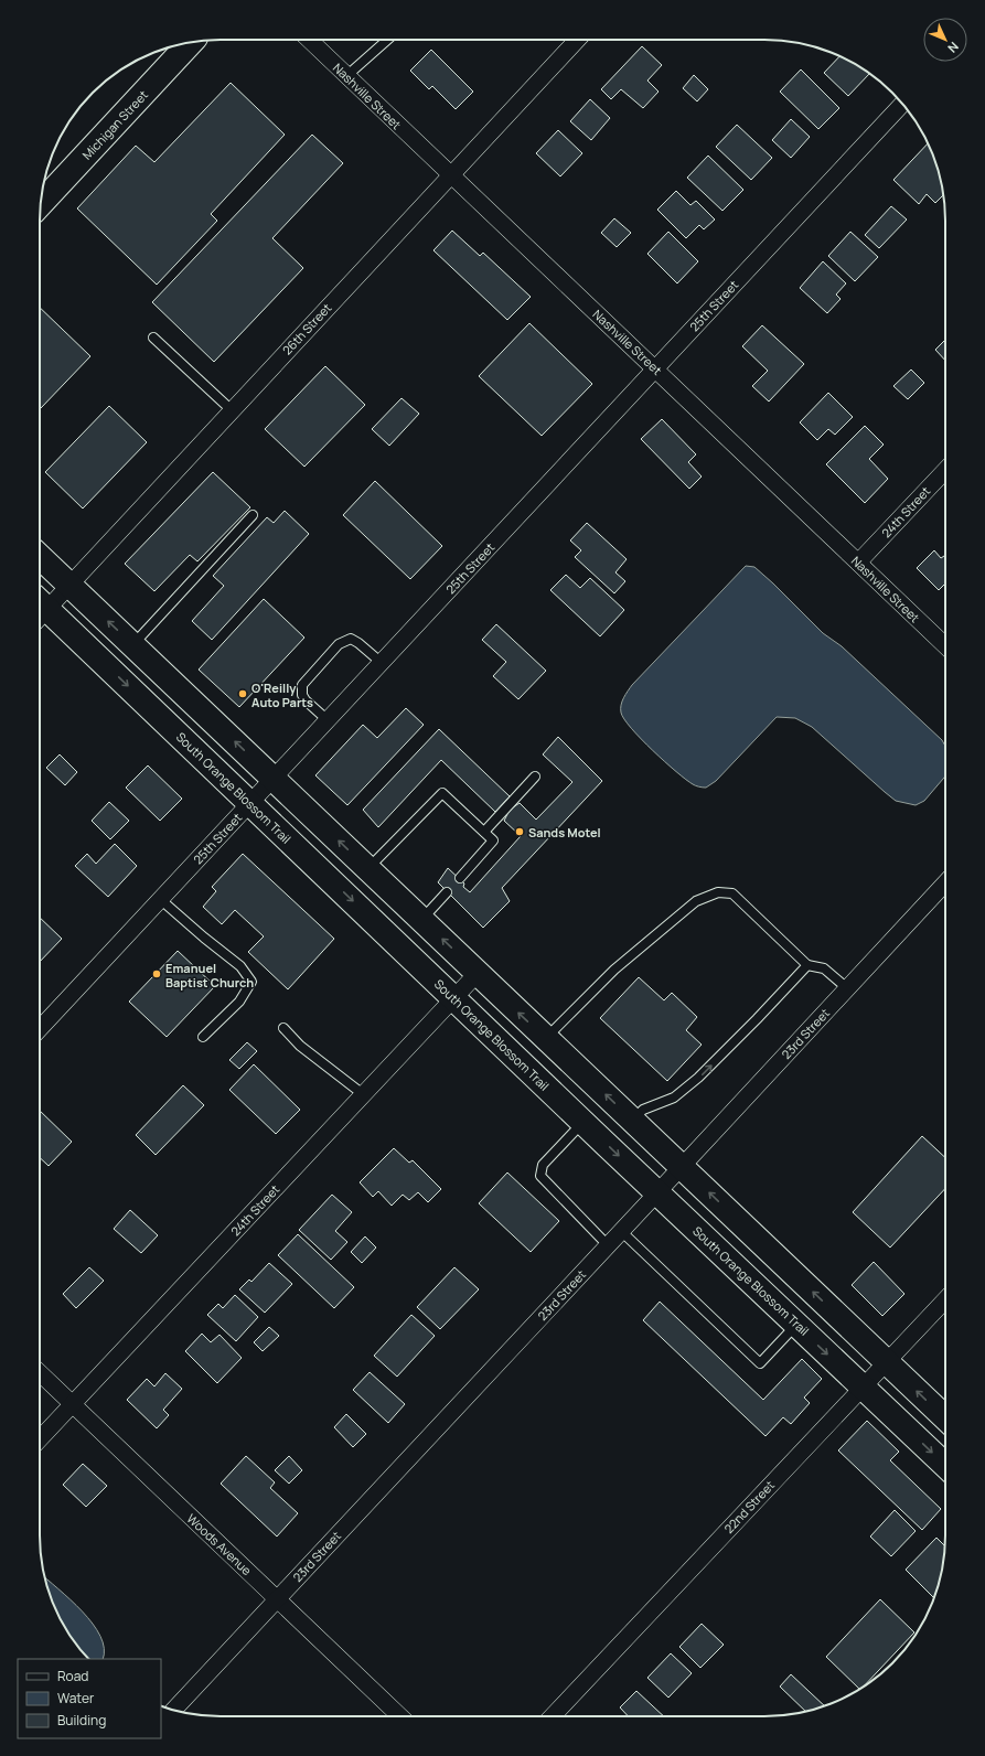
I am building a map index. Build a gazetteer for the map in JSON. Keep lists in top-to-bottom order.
{
  "streets": {
    "main road": ["Michigan Street", "South Orange Blossom Trail"],
    "street": [
      "Nashville Street",
      "25th Street",
      "26th Street",
      "24th Street",
      "23rd Street",
      "22nd Street",
      "Woods Avenue"
    ]
  },
  "crossings": [
    ["Nashville Street", "25th Street"],
    ["Nashville Street", "26th Street"],
    ["Nashville Street", "24th Street"],
    ["25th Street", "South Orange Blossom Trail"],
    ["24th Street", "South Orange Blossom Trail"],
    ["24th Street", "Woods Avenue"],
    ["South Orange Blossom Trail", "23rd Street"],
    ["South Orange Blossom Trail", "22nd Street"],
    ["23rd Street", "Woods Avenue"]
  ],
  "places": ["O'Reilly Auto Parts", "Sands Motel", "Emanuel Baptist Church"],
  "legend": ["Road", "Water", "Building"],
  "north": "bottom right"
}
